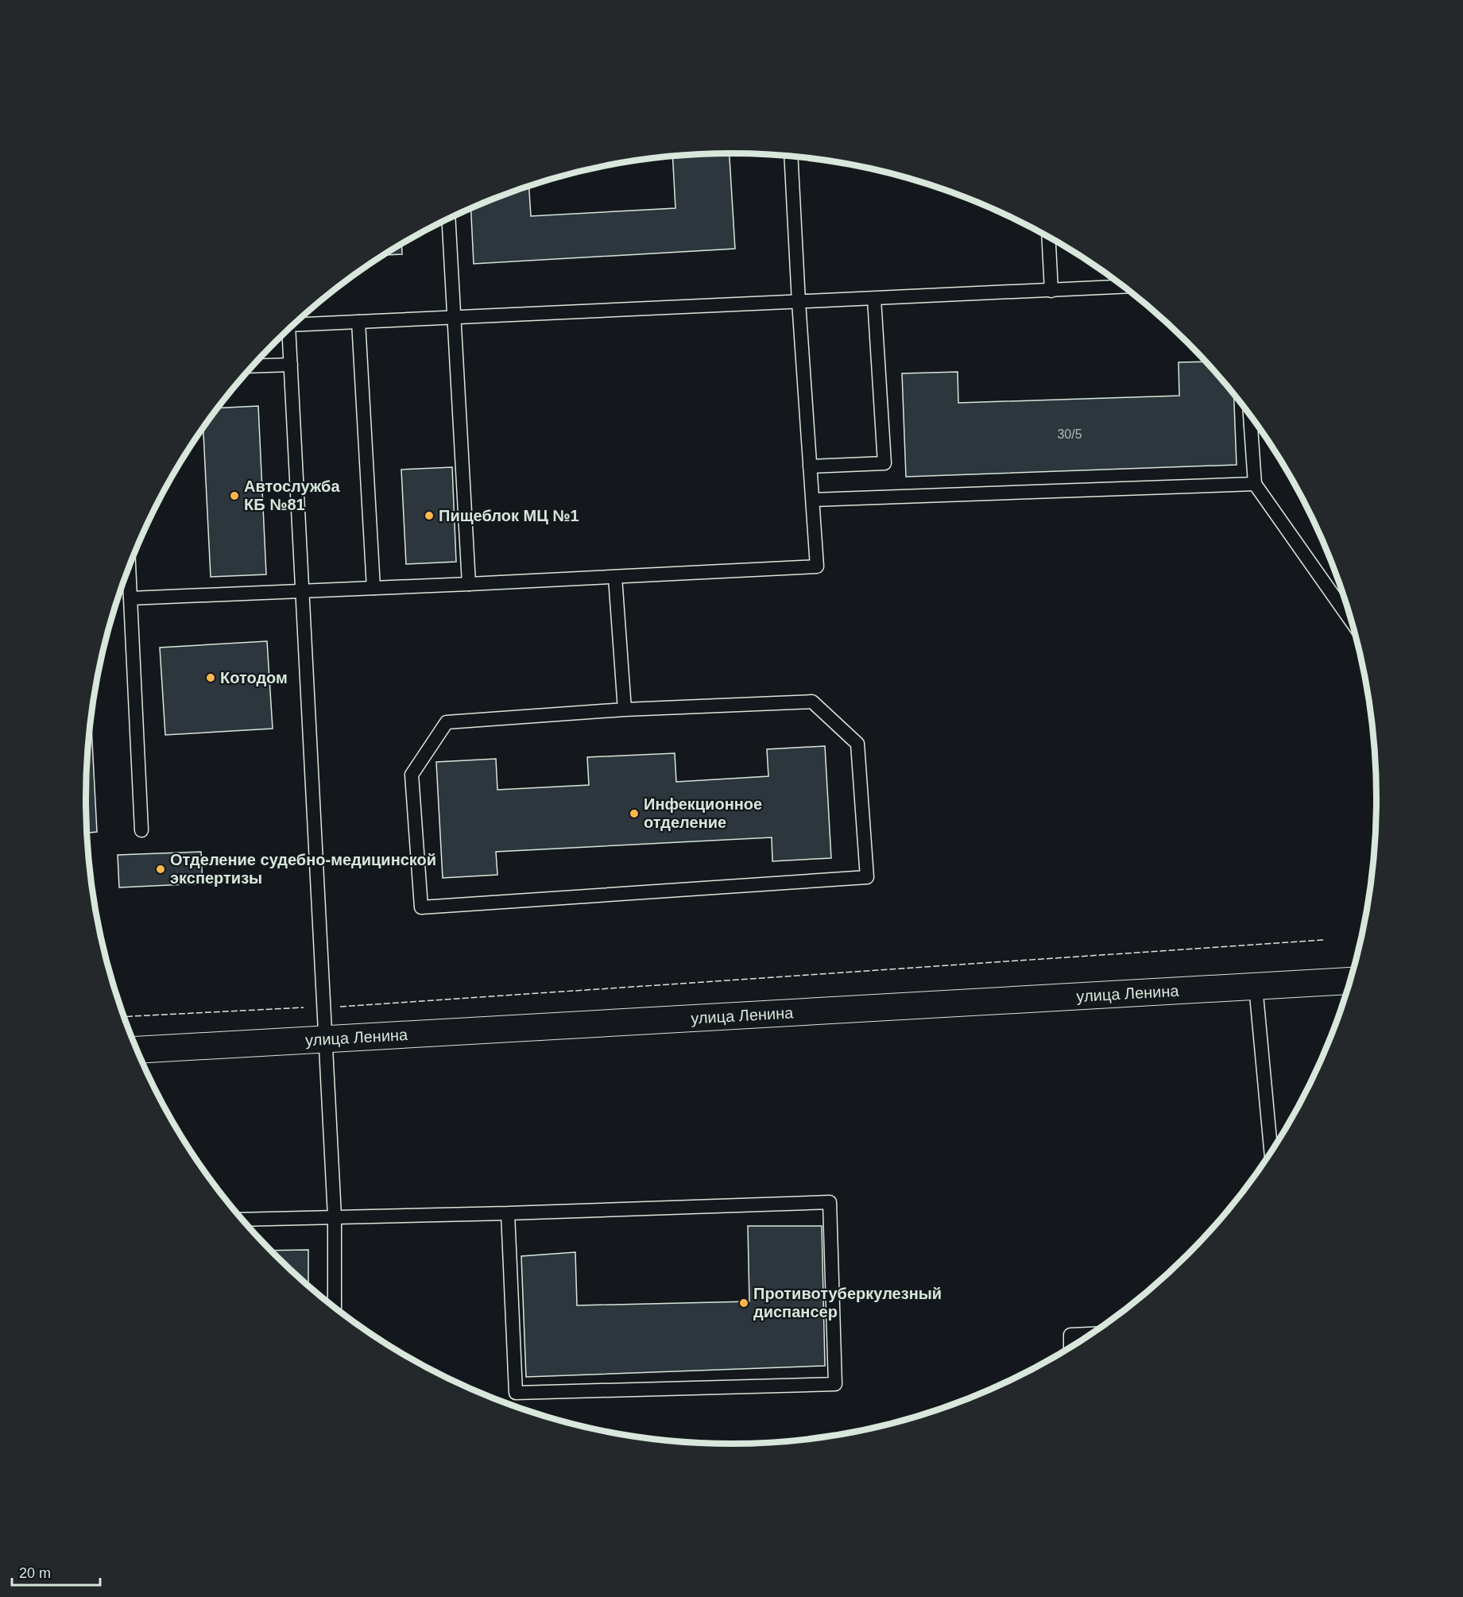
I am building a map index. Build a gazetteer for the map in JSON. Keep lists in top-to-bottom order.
{
  "streets": {
    "street": ["улица Ленина"]
  },
  "places": [
    "Автослужба КБ №81",
    "Пищеблок МЦ №1",
    "Котодом",
    "Инфекционное отделение",
    "Отделение судебно-медицинской экспертизы",
    "Противотуберкулезный диспансер"
  ],
  "house_numbers": ["30/5"],
  "scale_bar": "20 m"
}
